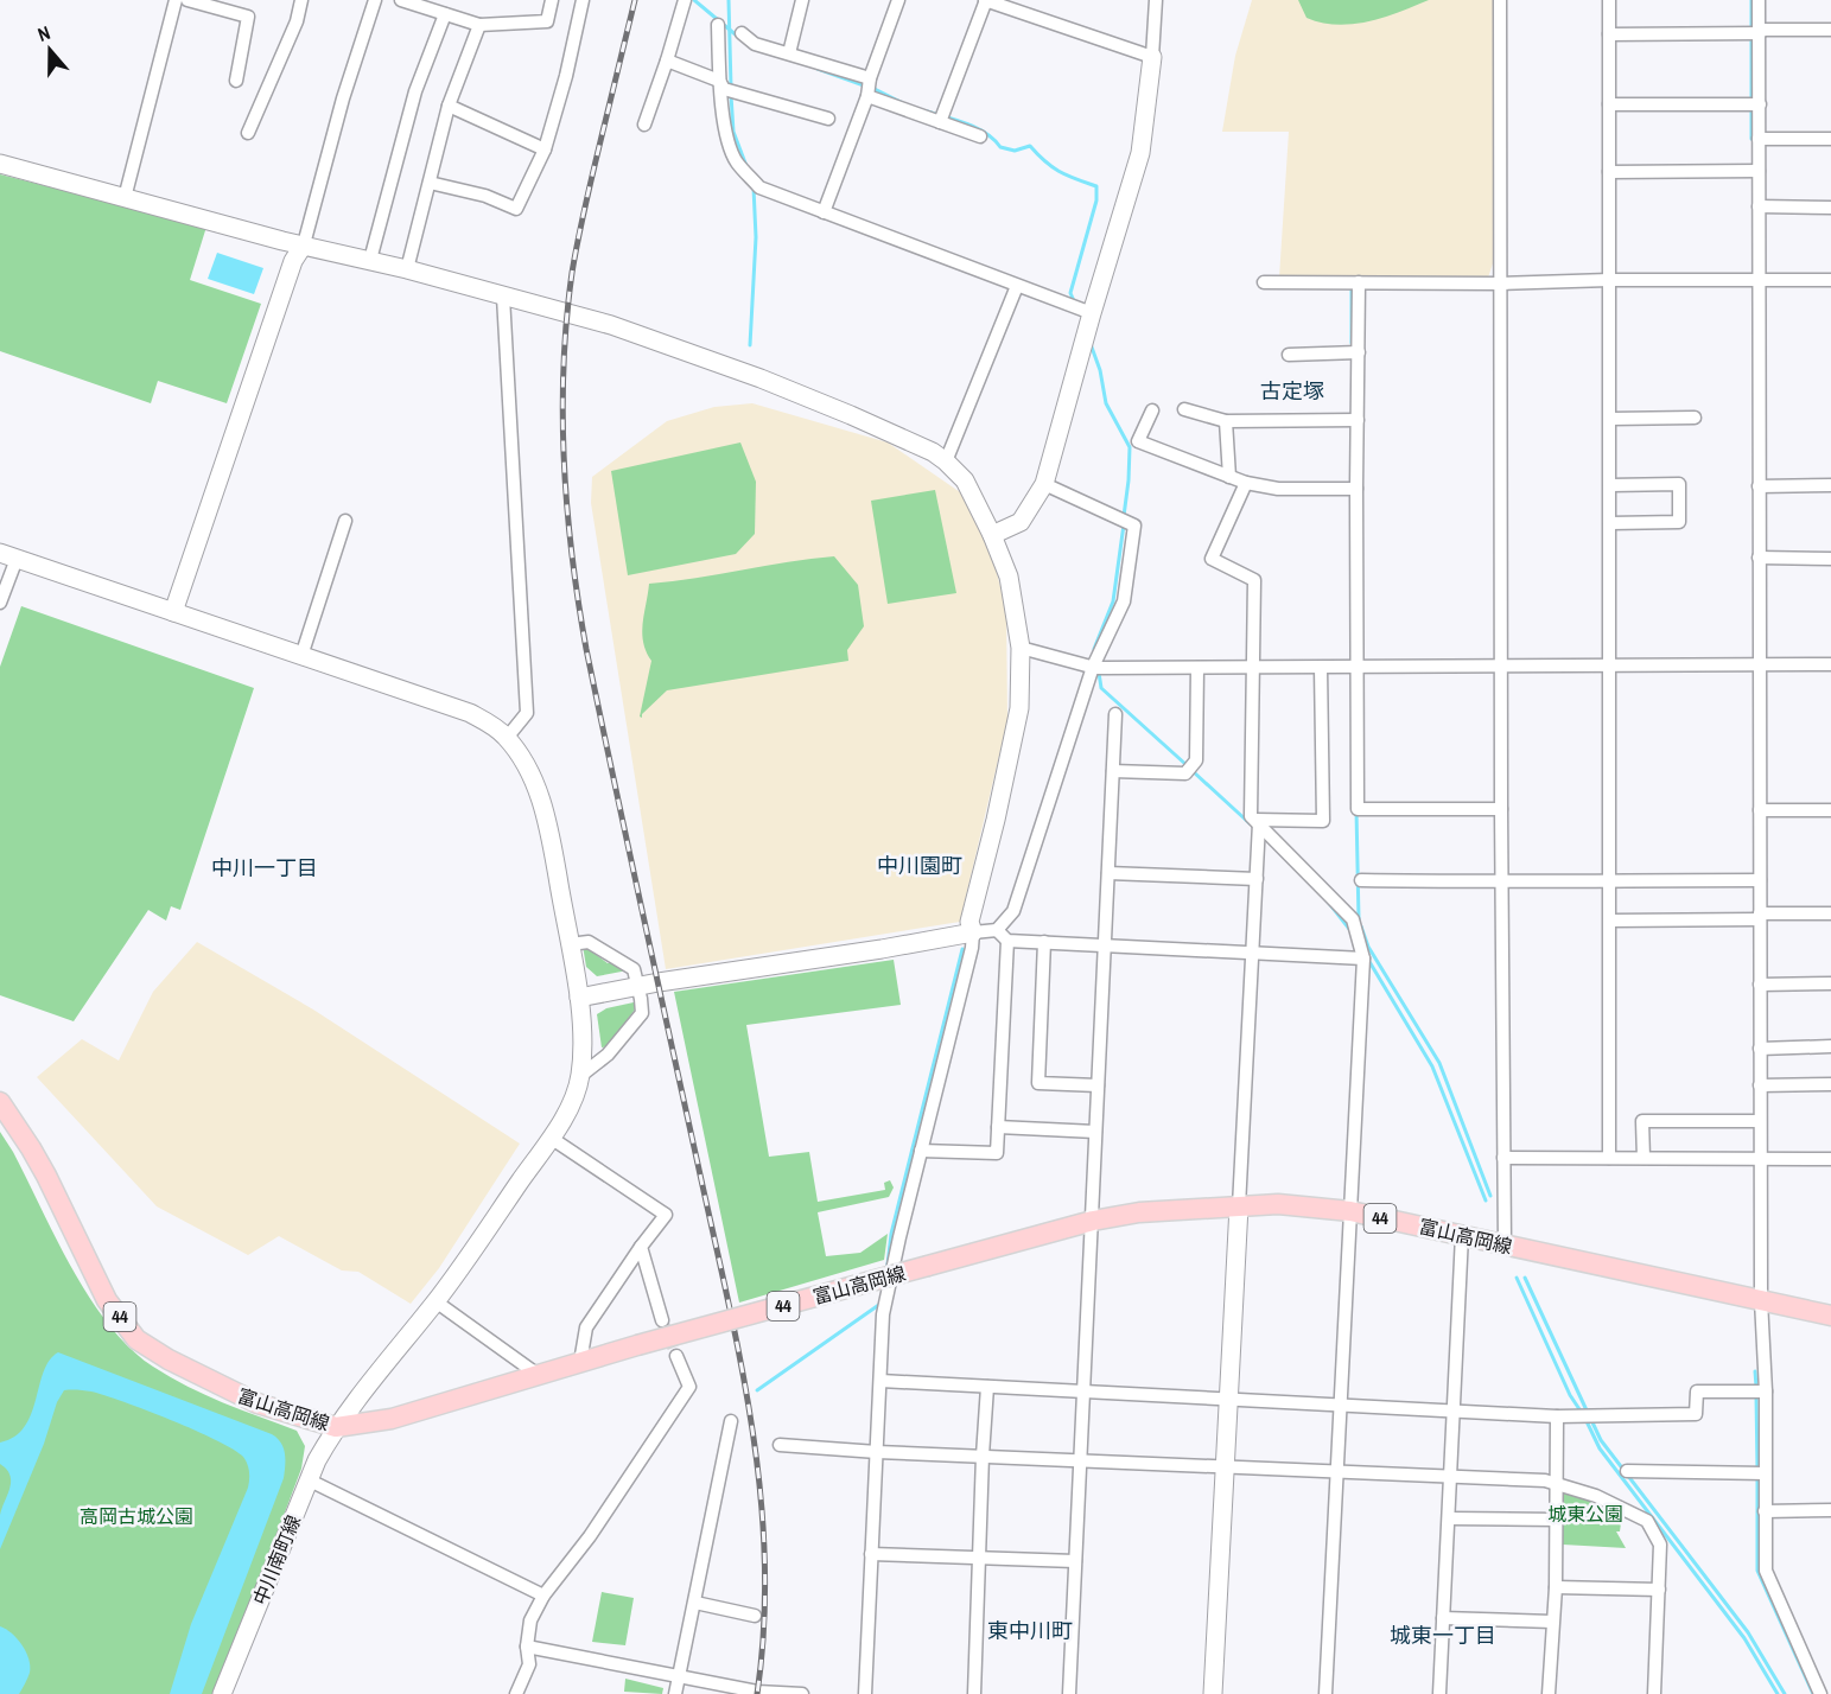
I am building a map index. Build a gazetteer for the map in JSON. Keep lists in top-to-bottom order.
{
  "streets": {
    "main road": ["44", "富山高岡線"],
    "street": ["中川南町線"]
  },
  "crossings": [
    ["富山高岡線", "中川南町線"]
  ],
  "districts": [
    "古定塚",
    "中川園町",
    "中川一丁目",
    "東中川町",
    "城東一丁目"
  ],
  "parks": ["城東公園", "高岡古城公園"],
  "north": "top"
}
